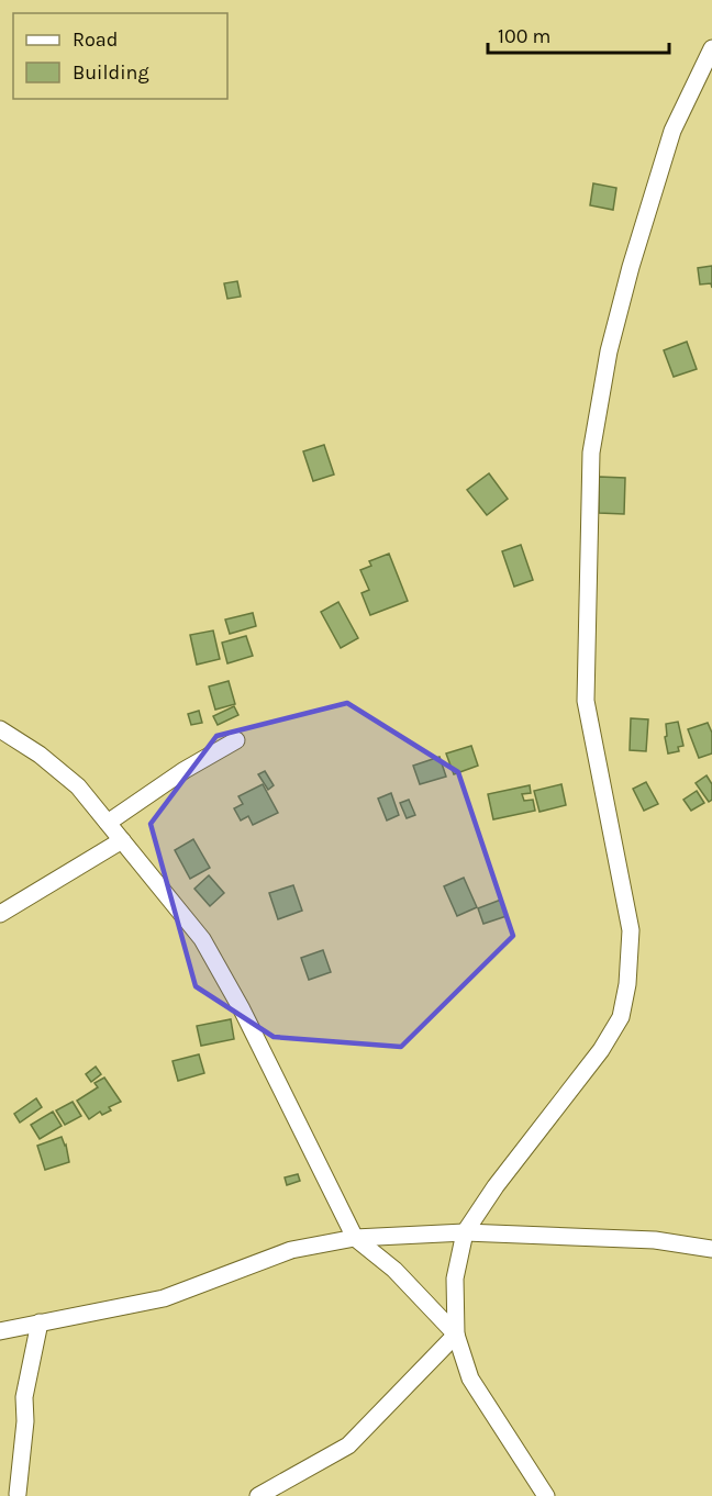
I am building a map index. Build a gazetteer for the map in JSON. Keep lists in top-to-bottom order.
{
  "legend": ["Road", "Building"],
  "scale_bar": "100 m"
}
